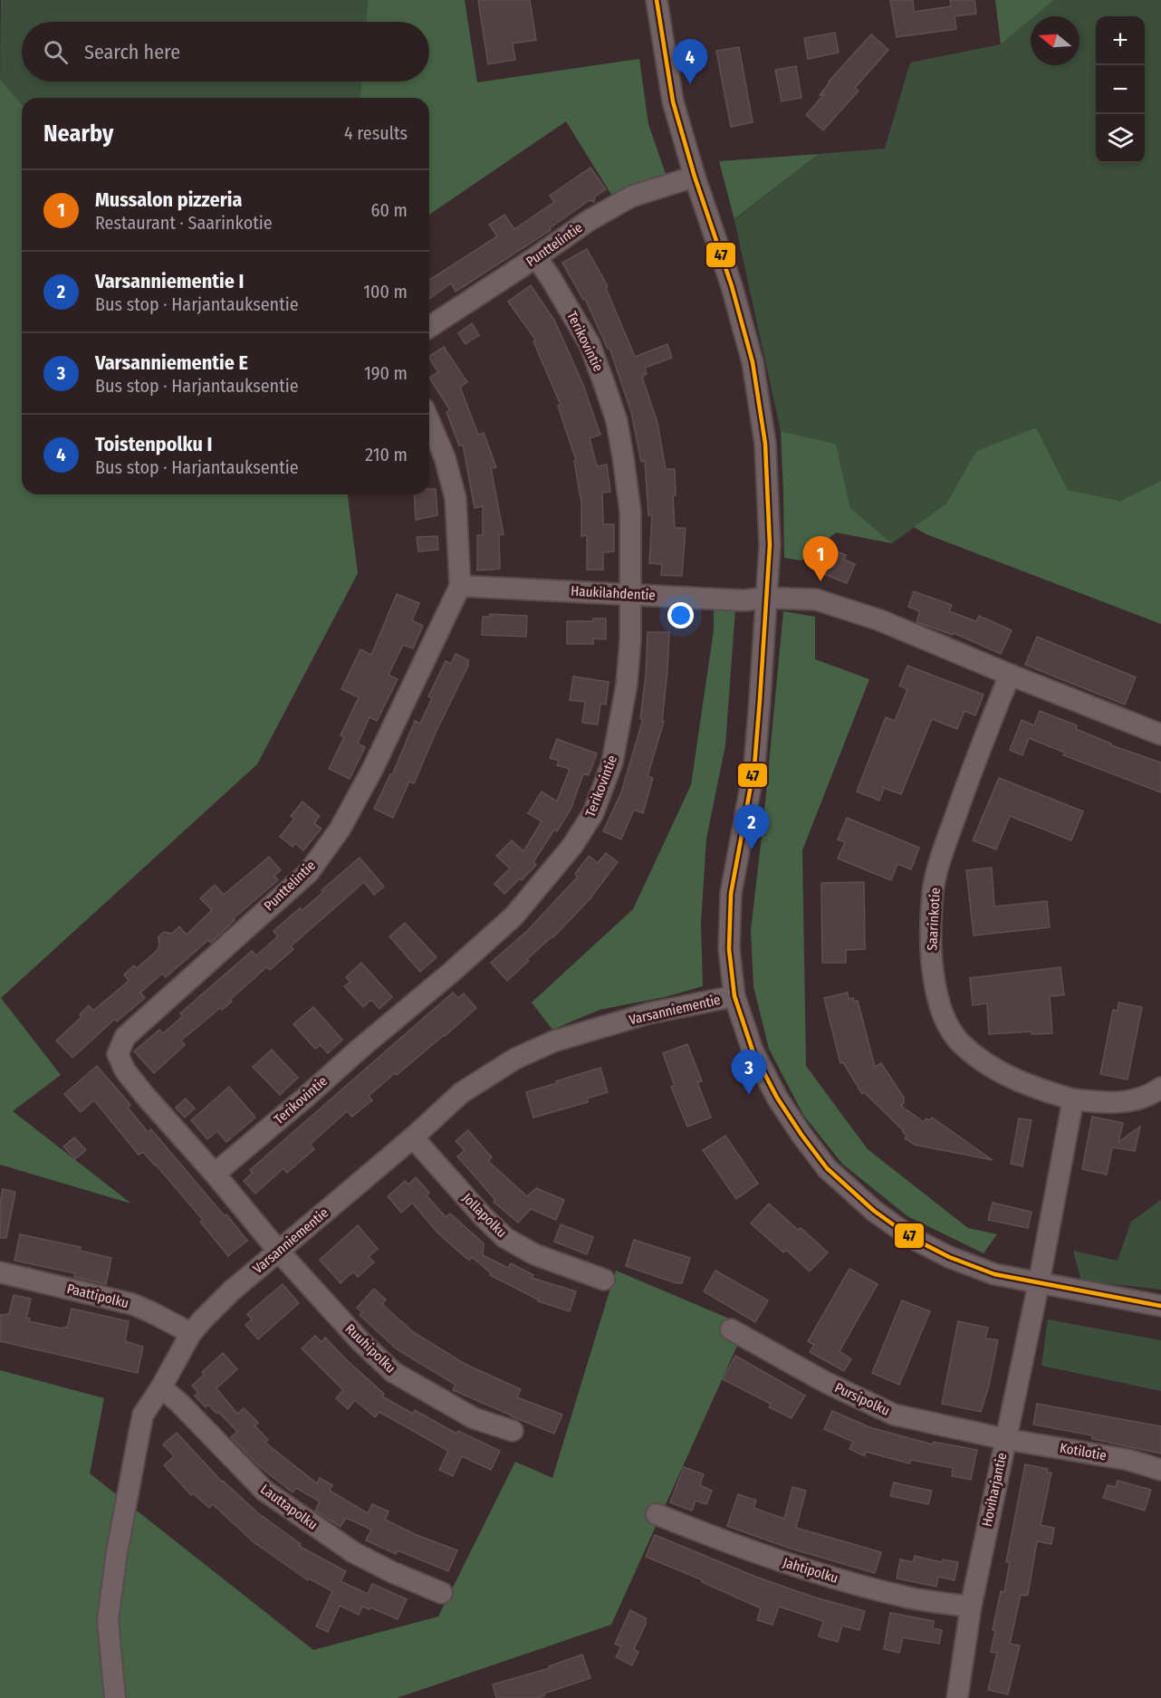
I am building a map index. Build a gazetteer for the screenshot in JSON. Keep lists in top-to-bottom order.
{
  "streets": {
    "street": [
      "Punttelintie",
      "Terikovintie",
      "Haukilahdentie",
      "Saarinkotie",
      "Varsanniementie",
      "Jollapolku",
      "Paattipolku",
      "Ruuhipolku",
      "Pursipolku",
      "Kotilotie",
      "Hoviharjantie",
      "Lauttapolku",
      "Jahtipolku"
    ]
  },
  "crossings": [
    ["Punttelintie", "Terikovintie"],
    ["Punttelintie", "Haukilahdentie"],
    ["Punttelintie", "Varsanniementie"],
    ["Punttelintie", "Ruuhipolku"],
    ["Terikovintie", "Haukilahdentie"],
    ["Varsanniementie", "Jollapolku"],
    ["Varsanniementie", "Paattipolku"],
    ["Varsanniementie", "Ruuhipolku"],
    ["Varsanniementie", "Lauttapolku"],
    ["Pursipolku", "Kotilotie"],
    ["Pursipolku", "Hoviharjantie"],
    ["Kotilotie", "Hoviharjantie"],
    ["Hoviharjantie", "Jahtipolku"]
  ],
  "lines": ["transit line 47"],
  "north": "left",
  "page": {
    "map_buttons": ["+", "−"],
    "search": "Search here",
    "pins": [
      "4",
      "1",
      "2",
      "3"
    ],
    "heading": ["Nearby", "4 results"],
    "list": [
      {
        "mark": "1",
        "name": "Mussalon pizzeria",
        "note": "Restaurant · Saarinkotie",
        "value": "60 m"
      },
      {
        "mark": "2",
        "name": "Varsanniementie I",
        "note": "Bus stop · Harjantauksentie",
        "value": "100 m"
      },
      {
        "mark": "3",
        "name": "Varsanniementie E",
        "note": "Bus stop · Harjantauksentie",
        "value": "190 m"
      },
      {
        "mark": "4",
        "name": "Toistenpolku I",
        "note": "Bus stop · Harjantauksentie",
        "value": "210 m"
      }
    ]
  }
}
